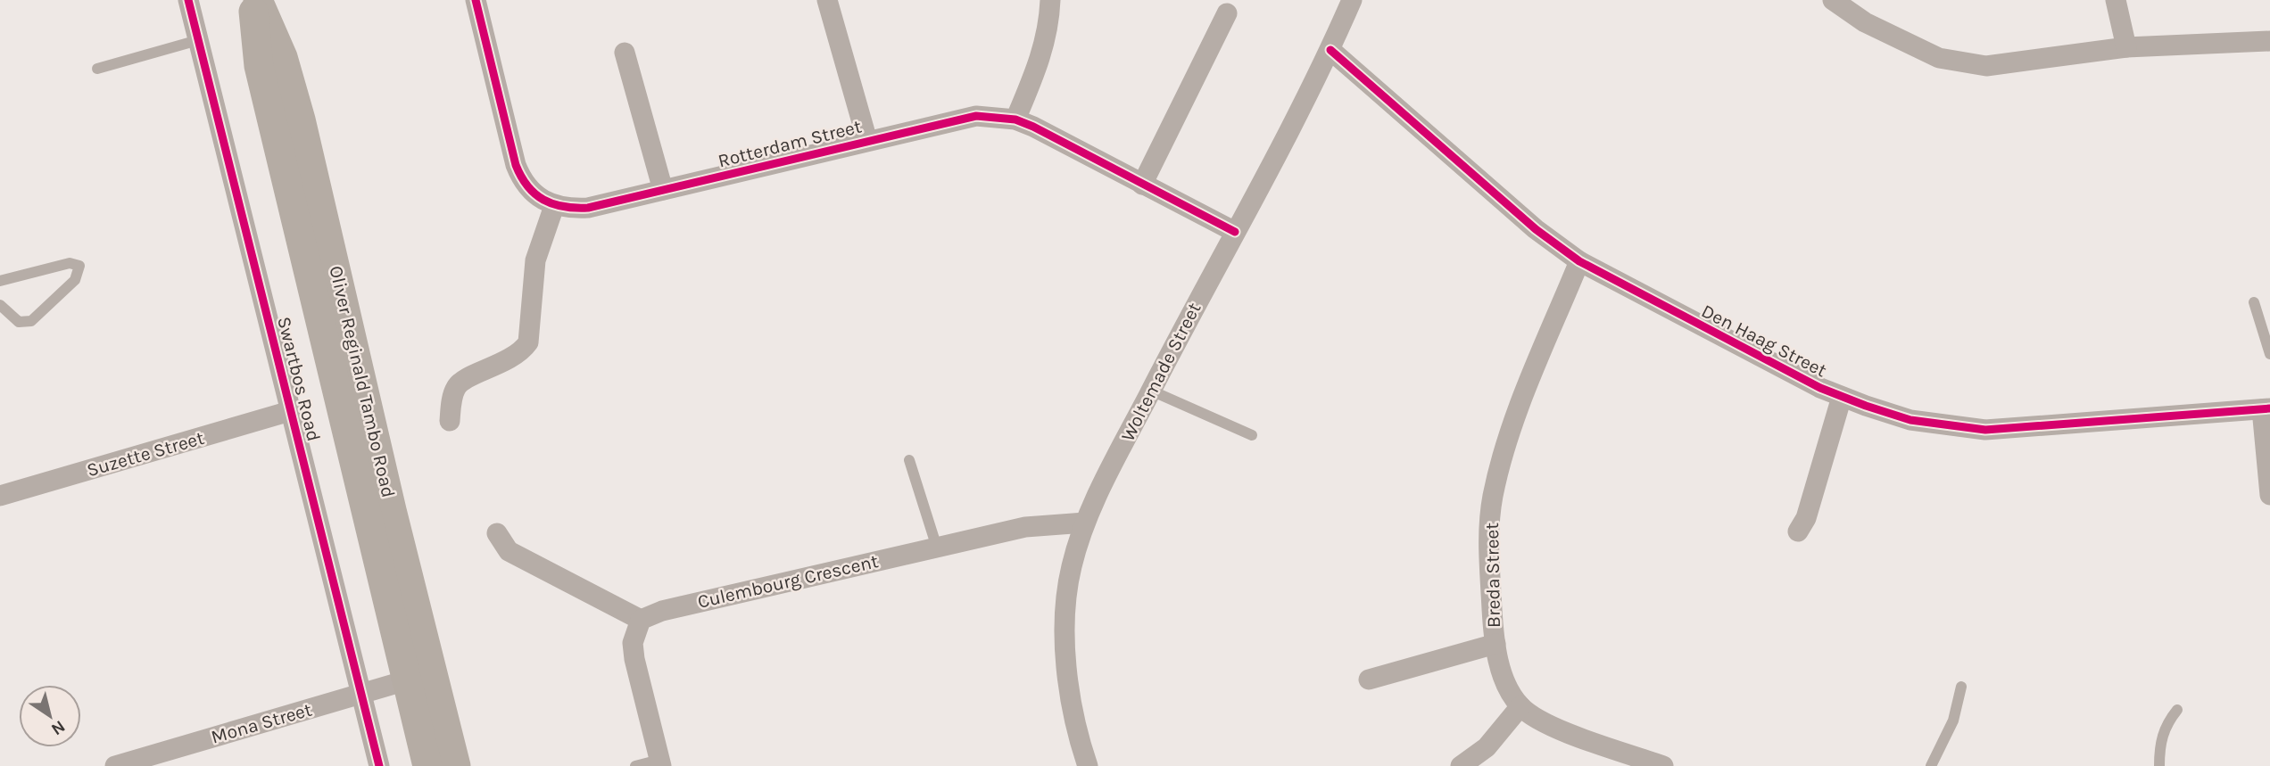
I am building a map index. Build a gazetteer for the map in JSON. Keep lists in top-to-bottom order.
{
  "streets": {
    "main road": ["Oliver Reginald Tambo Road"],
    "street": [
      "Rotterdam Street",
      "Den Haag Street",
      "Woltemade Street",
      "Swartbos Road",
      "Suzette Street",
      "Breda Street",
      "Culembourg Crescent",
      "Mona Street"
    ]
  },
  "crossings": [
    ["Rotterdam Street", "Woltemade Street"],
    ["Den Haag Street", "Woltemade Street"],
    ["Den Haag Street", "Breda Street"],
    ["Woltemade Street", "Culembourg Crescent"],
    ["Swartbos Road", "Suzette Street"],
    ["Swartbos Road", "Mona Street"],
    ["Oliver Reginald Tambo Road", "Mona Street"]
  ],
  "north": "bottom right"
}
